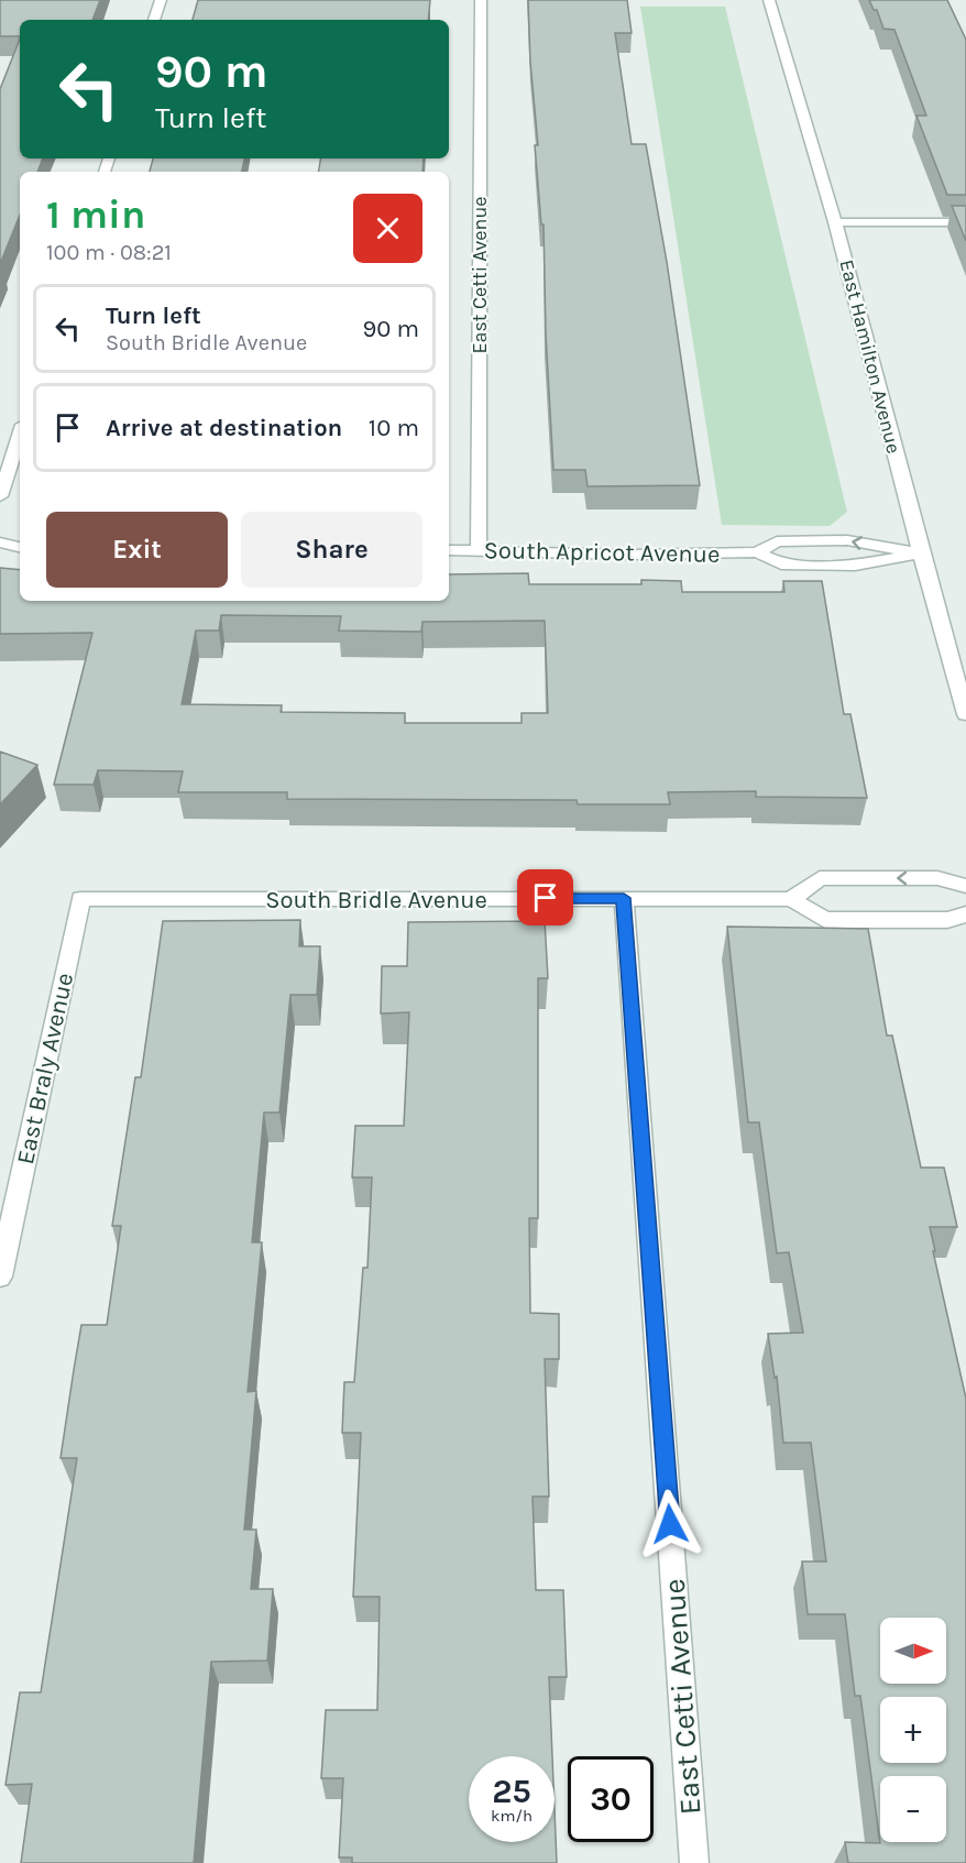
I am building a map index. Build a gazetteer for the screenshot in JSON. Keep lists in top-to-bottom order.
{
  "streets": {
    "street": [
      "East Cetti Avenue",
      "East Hamilton Avenue",
      "South Apricot Avenue",
      "South Bridle Avenue",
      "East Braly Avenue"
    ]
  },
  "crossings": [
    ["East Cetti Avenue", "South Apricot Avenue"],
    ["East Cetti Avenue", "South Bridle Avenue"],
    ["East Hamilton Avenue", "South Apricot Avenue"],
    ["South Bridle Avenue", "East Braly Avenue"]
  ],
  "north": "right",
  "page": {
    "turn": ["90 m", "Turn left"],
    "heading": ["1 min", "100 m · 08:21"],
    "list": [
      {
        "name": "Turn left",
        "note": "South Bridle Avenue",
        "value": "90 m"
      },
      {
        "name": "Arrive at destination",
        "value": "10 m"
      }
    ],
    "buttons": ["Exit", "Share"],
    "map_buttons": ["+", "−"],
    "speed": "25 km/h",
    "limit": "30"
  }
}
